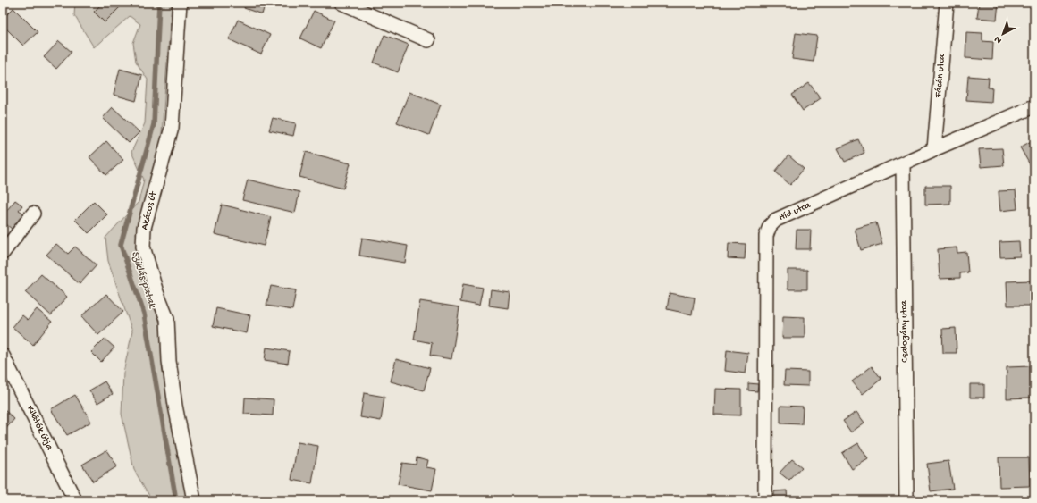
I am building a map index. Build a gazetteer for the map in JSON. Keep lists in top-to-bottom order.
{
  "streets": {
    "street": [
      "Fácán utca",
      "Akácos út",
      "Híd utca",
      "Csalogány utca",
      "Kilátók útja"
    ]
  },
  "crossings": [
    ["Fácán utca", "Híd utca"],
    ["Híd utca", "Csalogány utca"]
  ],
  "water": ["Sziklás-patak"],
  "north": "bottom left"
}
